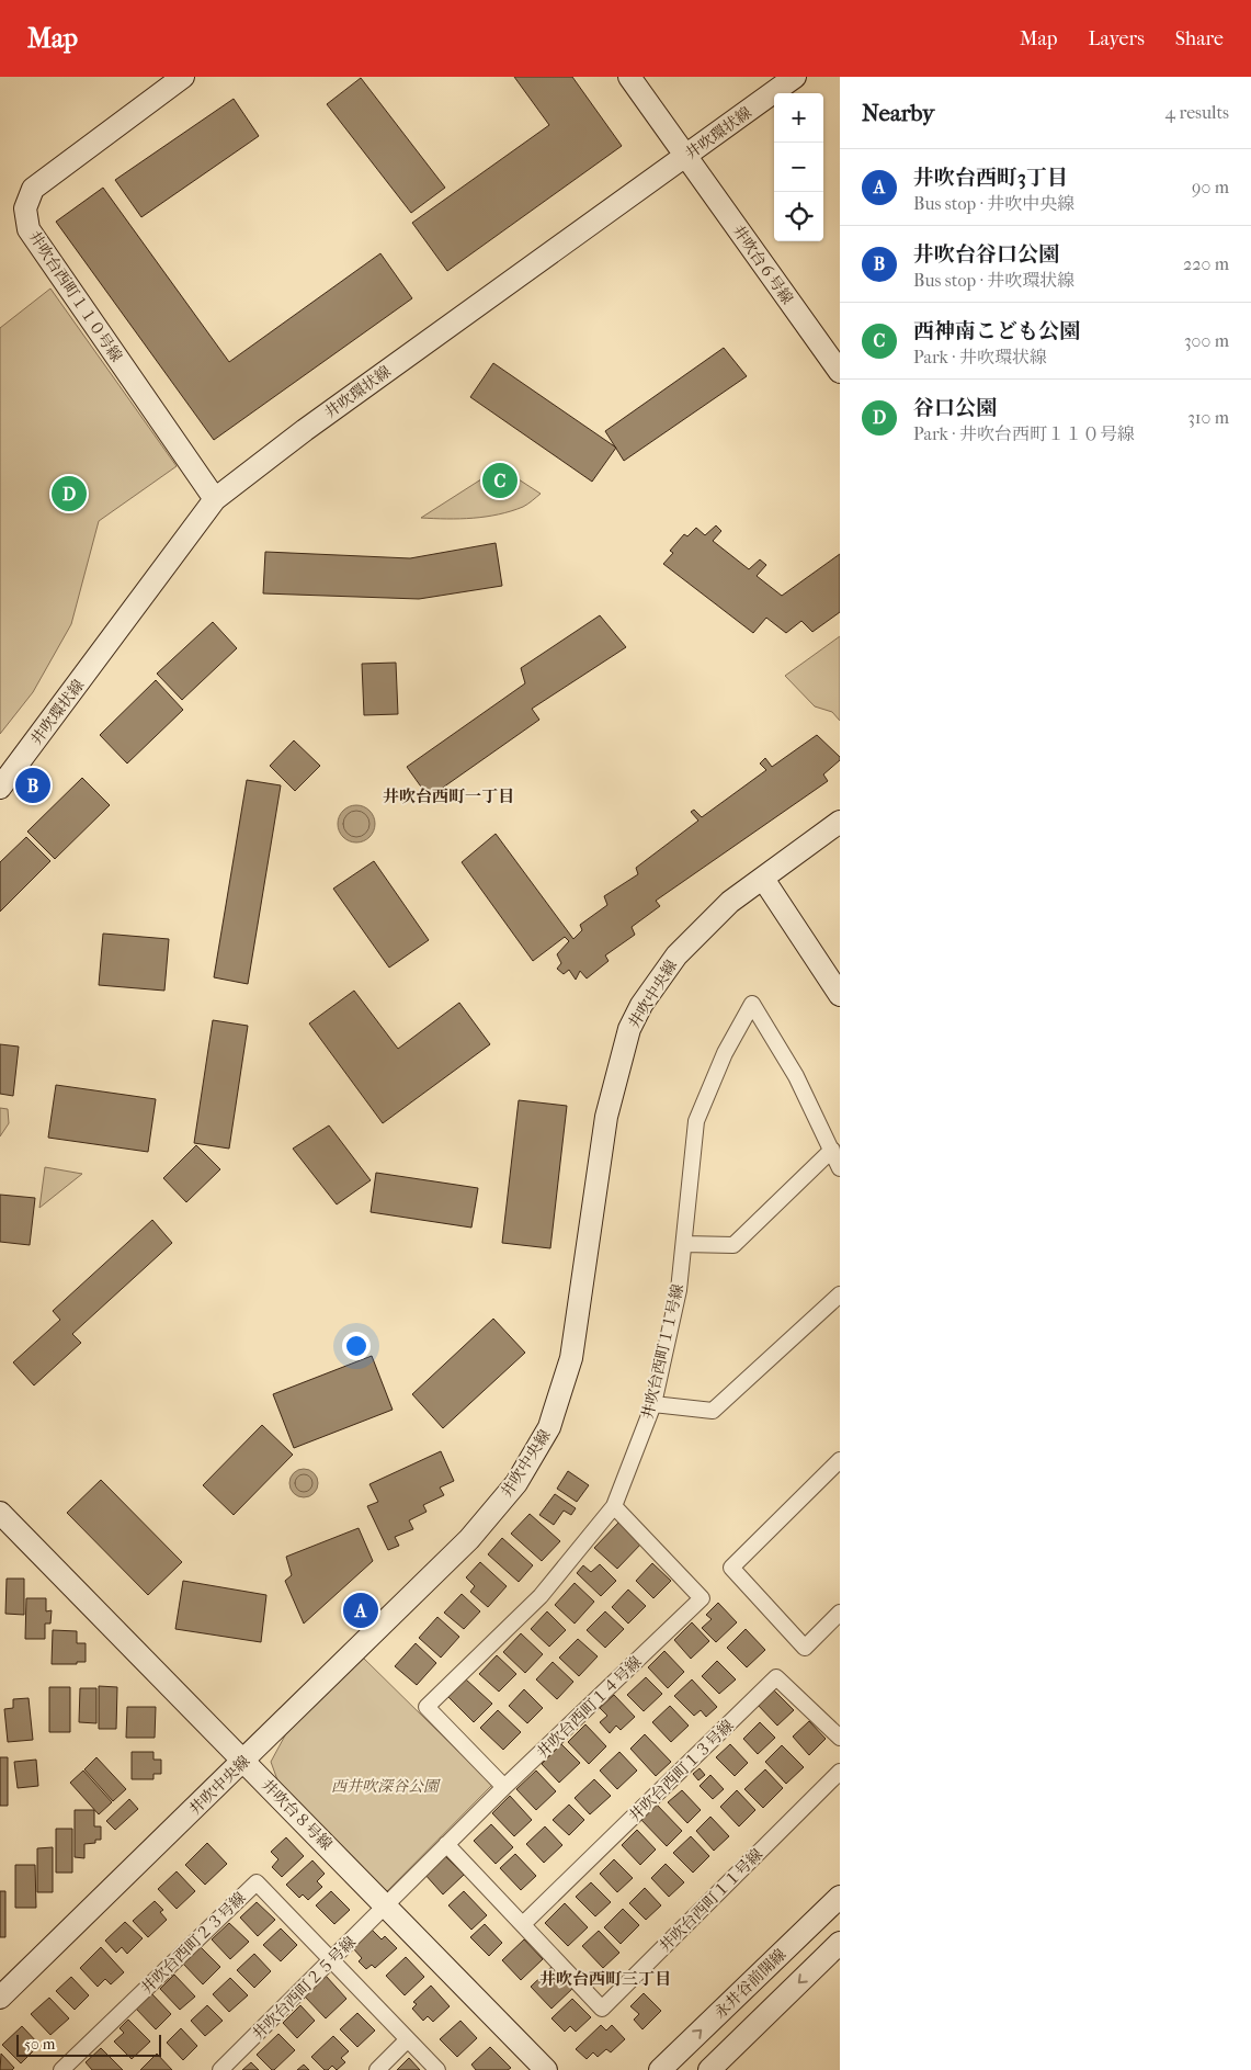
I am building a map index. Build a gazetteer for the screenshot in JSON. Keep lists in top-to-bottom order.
{
  "streets": {
    "street": [
      "井吹環状線",
      "井吹台６号線",
      "井吹台西町１１０号線",
      "井吹中央線",
      "井吹台西町１１号線",
      "井吹台西町１４号線",
      "井吹台西町１３号線",
      "井吹台８号線",
      "井吹台西町２３号線",
      "永井谷前開線",
      "井吹台西町２５号線"
    ]
  },
  "crossings": [
    ["井吹環状線", "井吹台６号線"],
    ["井吹環状線", "井吹台西町１１０号線"],
    ["井吹中央線", "井吹台８号線"],
    ["井吹台西町１１号線", "井吹台西町１４号線"],
    ["井吹台西町１１号線", "井吹台西町１３号線"],
    ["井吹台西町１４号線", "井吹台８号線"],
    ["井吹台西町１４号線", "井吹台西町２５号線"],
    ["井吹台８号線", "井吹台西町２５号線"],
    ["井吹台西町２３号線", "井吹台西町２５号線"]
  ],
  "districts": ["井吹台西町一丁目", "井吹台西町三丁目"],
  "parks": ["西井吹深谷公園"],
  "scale_bar": "50 m",
  "page": {
    "header": "Map",
    "nav": ["Map", "Layers", "Share"],
    "heading": ["Nearby", "4 results"],
    "map_buttons": ["+", "−"],
    "list": [
      {
        "mark": "A",
        "name": "井吹台西町3丁目",
        "note": "Bus stop · 井吹中央線",
        "value": "90 m"
      },
      {
        "mark": "B",
        "name": "井吹台谷口公園",
        "note": "Bus stop · 井吹環状線",
        "value": "220 m"
      },
      {
        "mark": "C",
        "name": "西神南こども公園",
        "note": "Park · 井吹環状線",
        "value": "300 m"
      },
      {
        "mark": "D",
        "name": "谷口公園",
        "note": "Park · 井吹台西町１１０号線",
        "value": "310 m"
      }
    ],
    "pins": [
      "C",
      "D",
      "B",
      "A"
    ],
    "scale": "50 m"
  }
}
